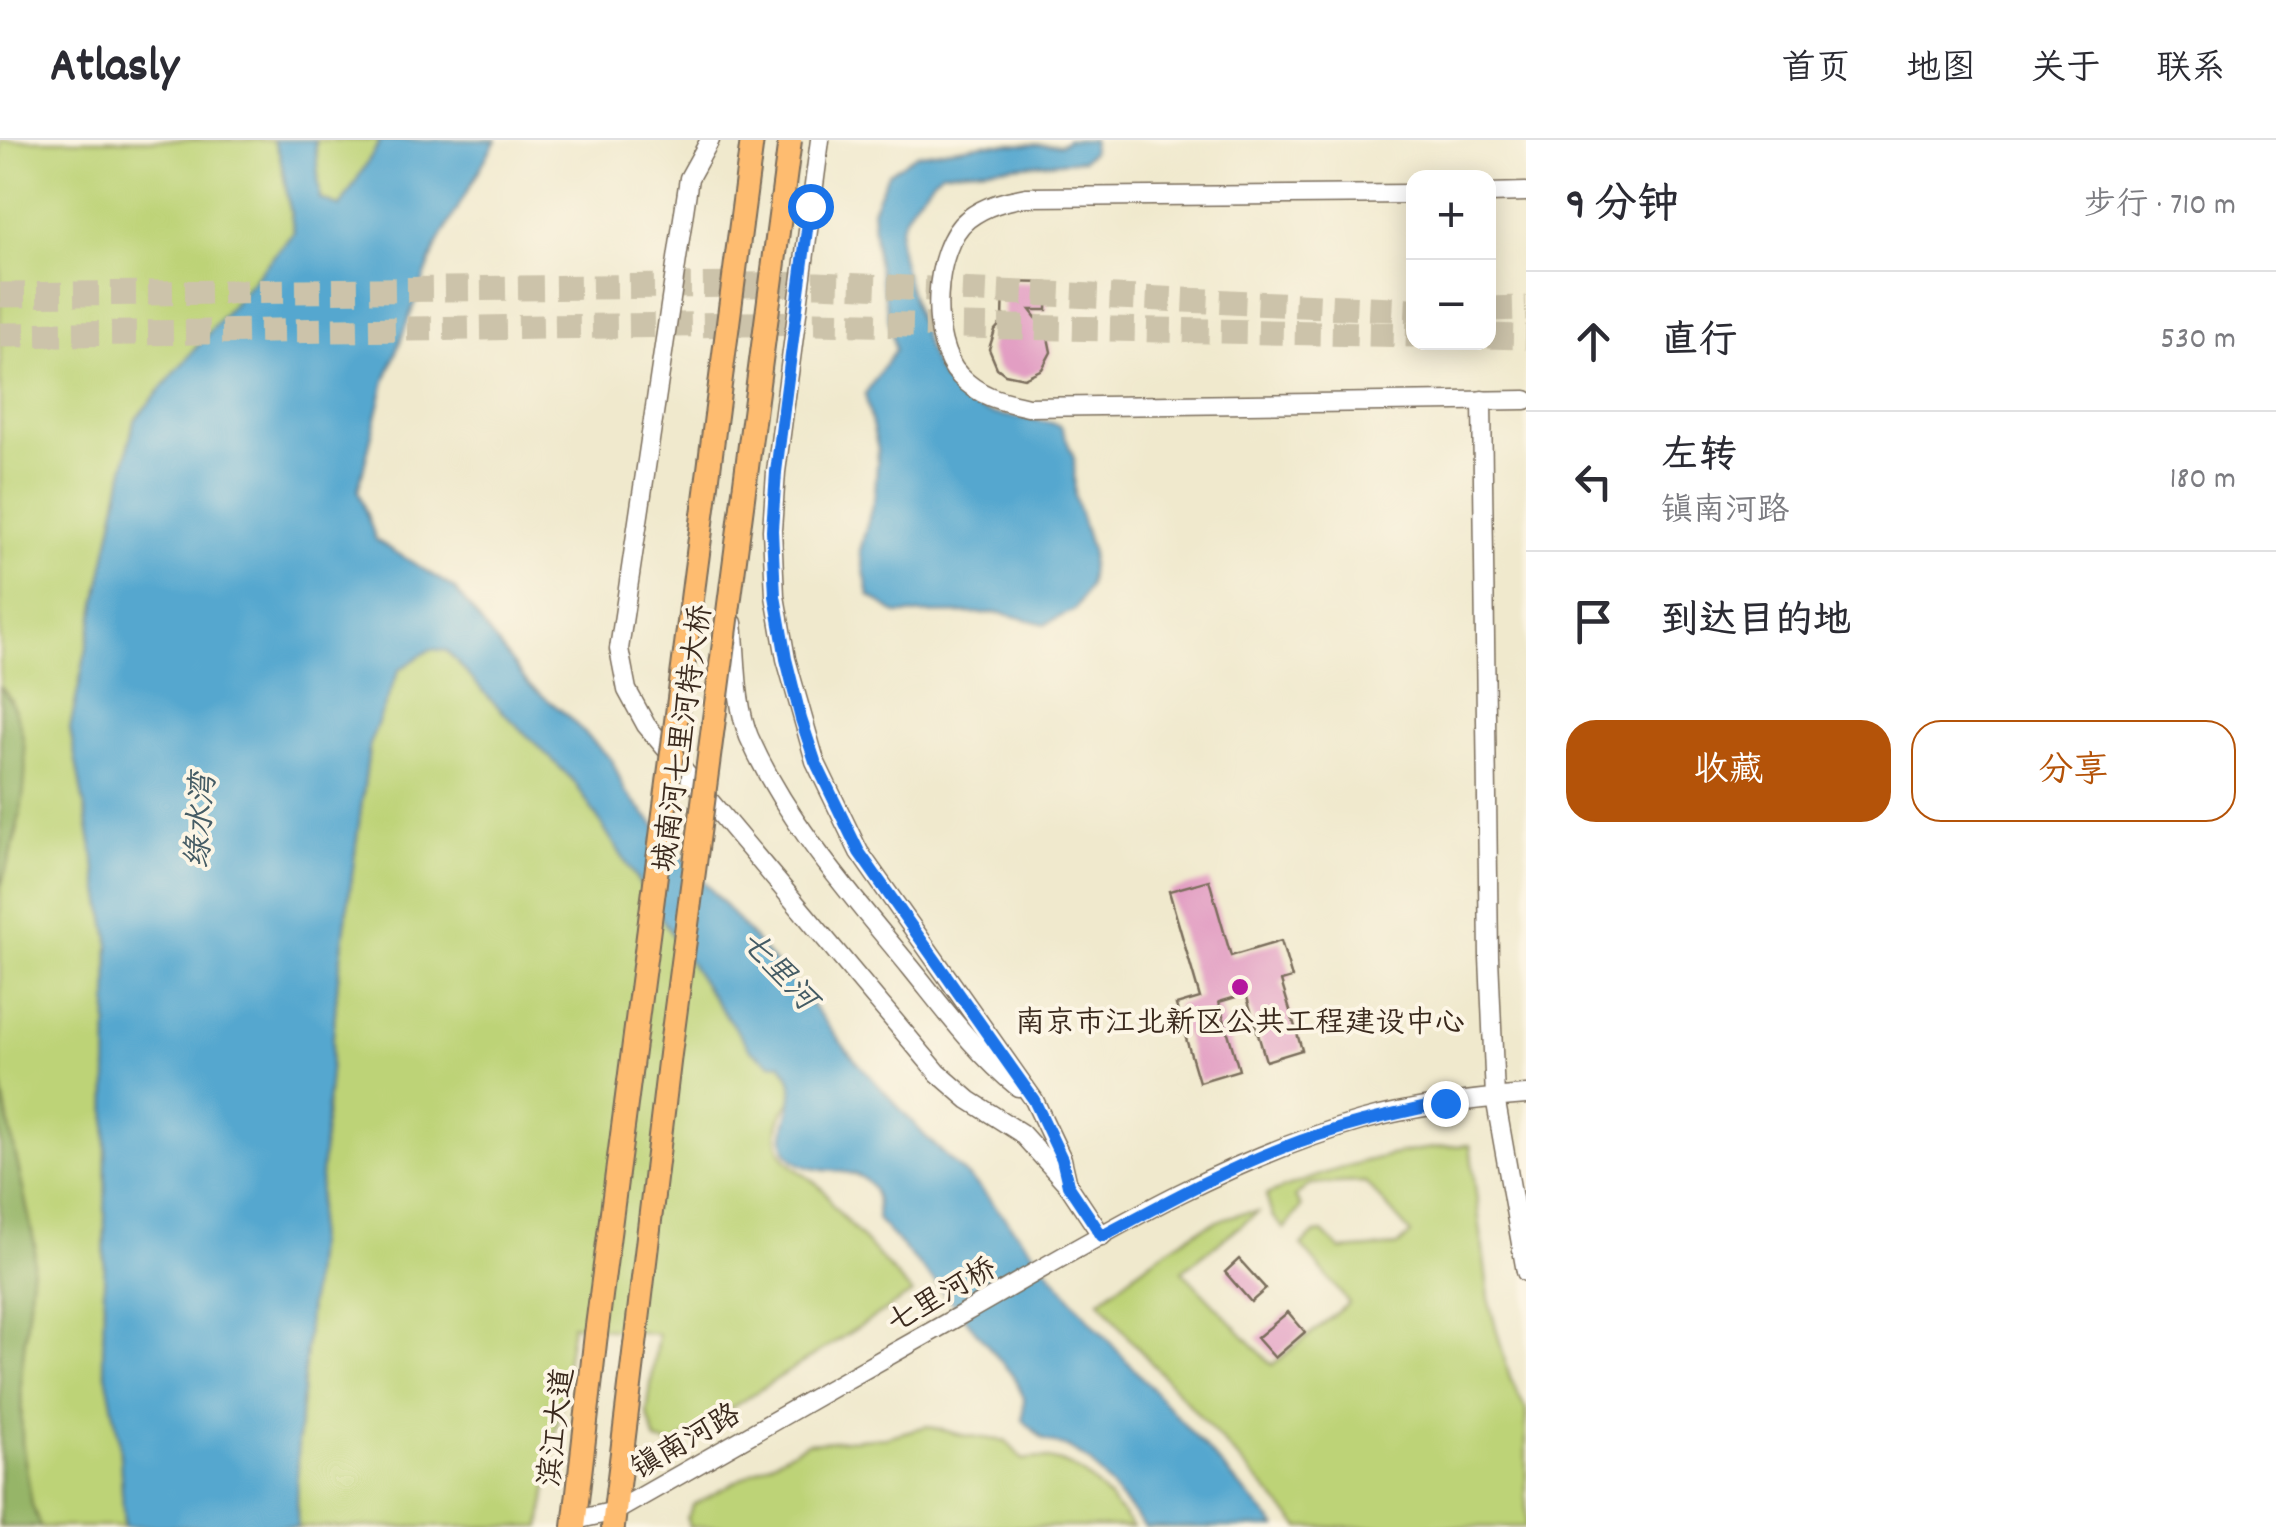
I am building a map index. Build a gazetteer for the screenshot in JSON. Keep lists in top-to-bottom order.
{
  "streets": {
    "main road": ["城南河七里河特大桥", "滨江大道"],
    "street": ["七里河桥", "镇南河路"]
  },
  "crossings": [
    ["城南河七里河特大桥", "滨江大道"],
    ["城南河七里河特大桥", "镇南河路"],
    ["七里河桥", "镇南河路"],
    ["滨江大道", "镇南河路"]
  ],
  "water": ["绿水湾", "七里河"],
  "places": ["南京市江北新区公共工程建设中心"],
  "page": {
    "header": "Atlasly",
    "nav": [
      "首页",
      "地图",
      "关于",
      "联系"
    ],
    "heading": ["9 分钟", "步行 · 710 m"],
    "map_buttons": ["+", "−"],
    "list": [
      ["直行", "530 m"],
      ["左转", "镇南河路", "180 m"],
      "到达目的地"
    ],
    "buttons": ["收藏", "分享"]
  }
}
